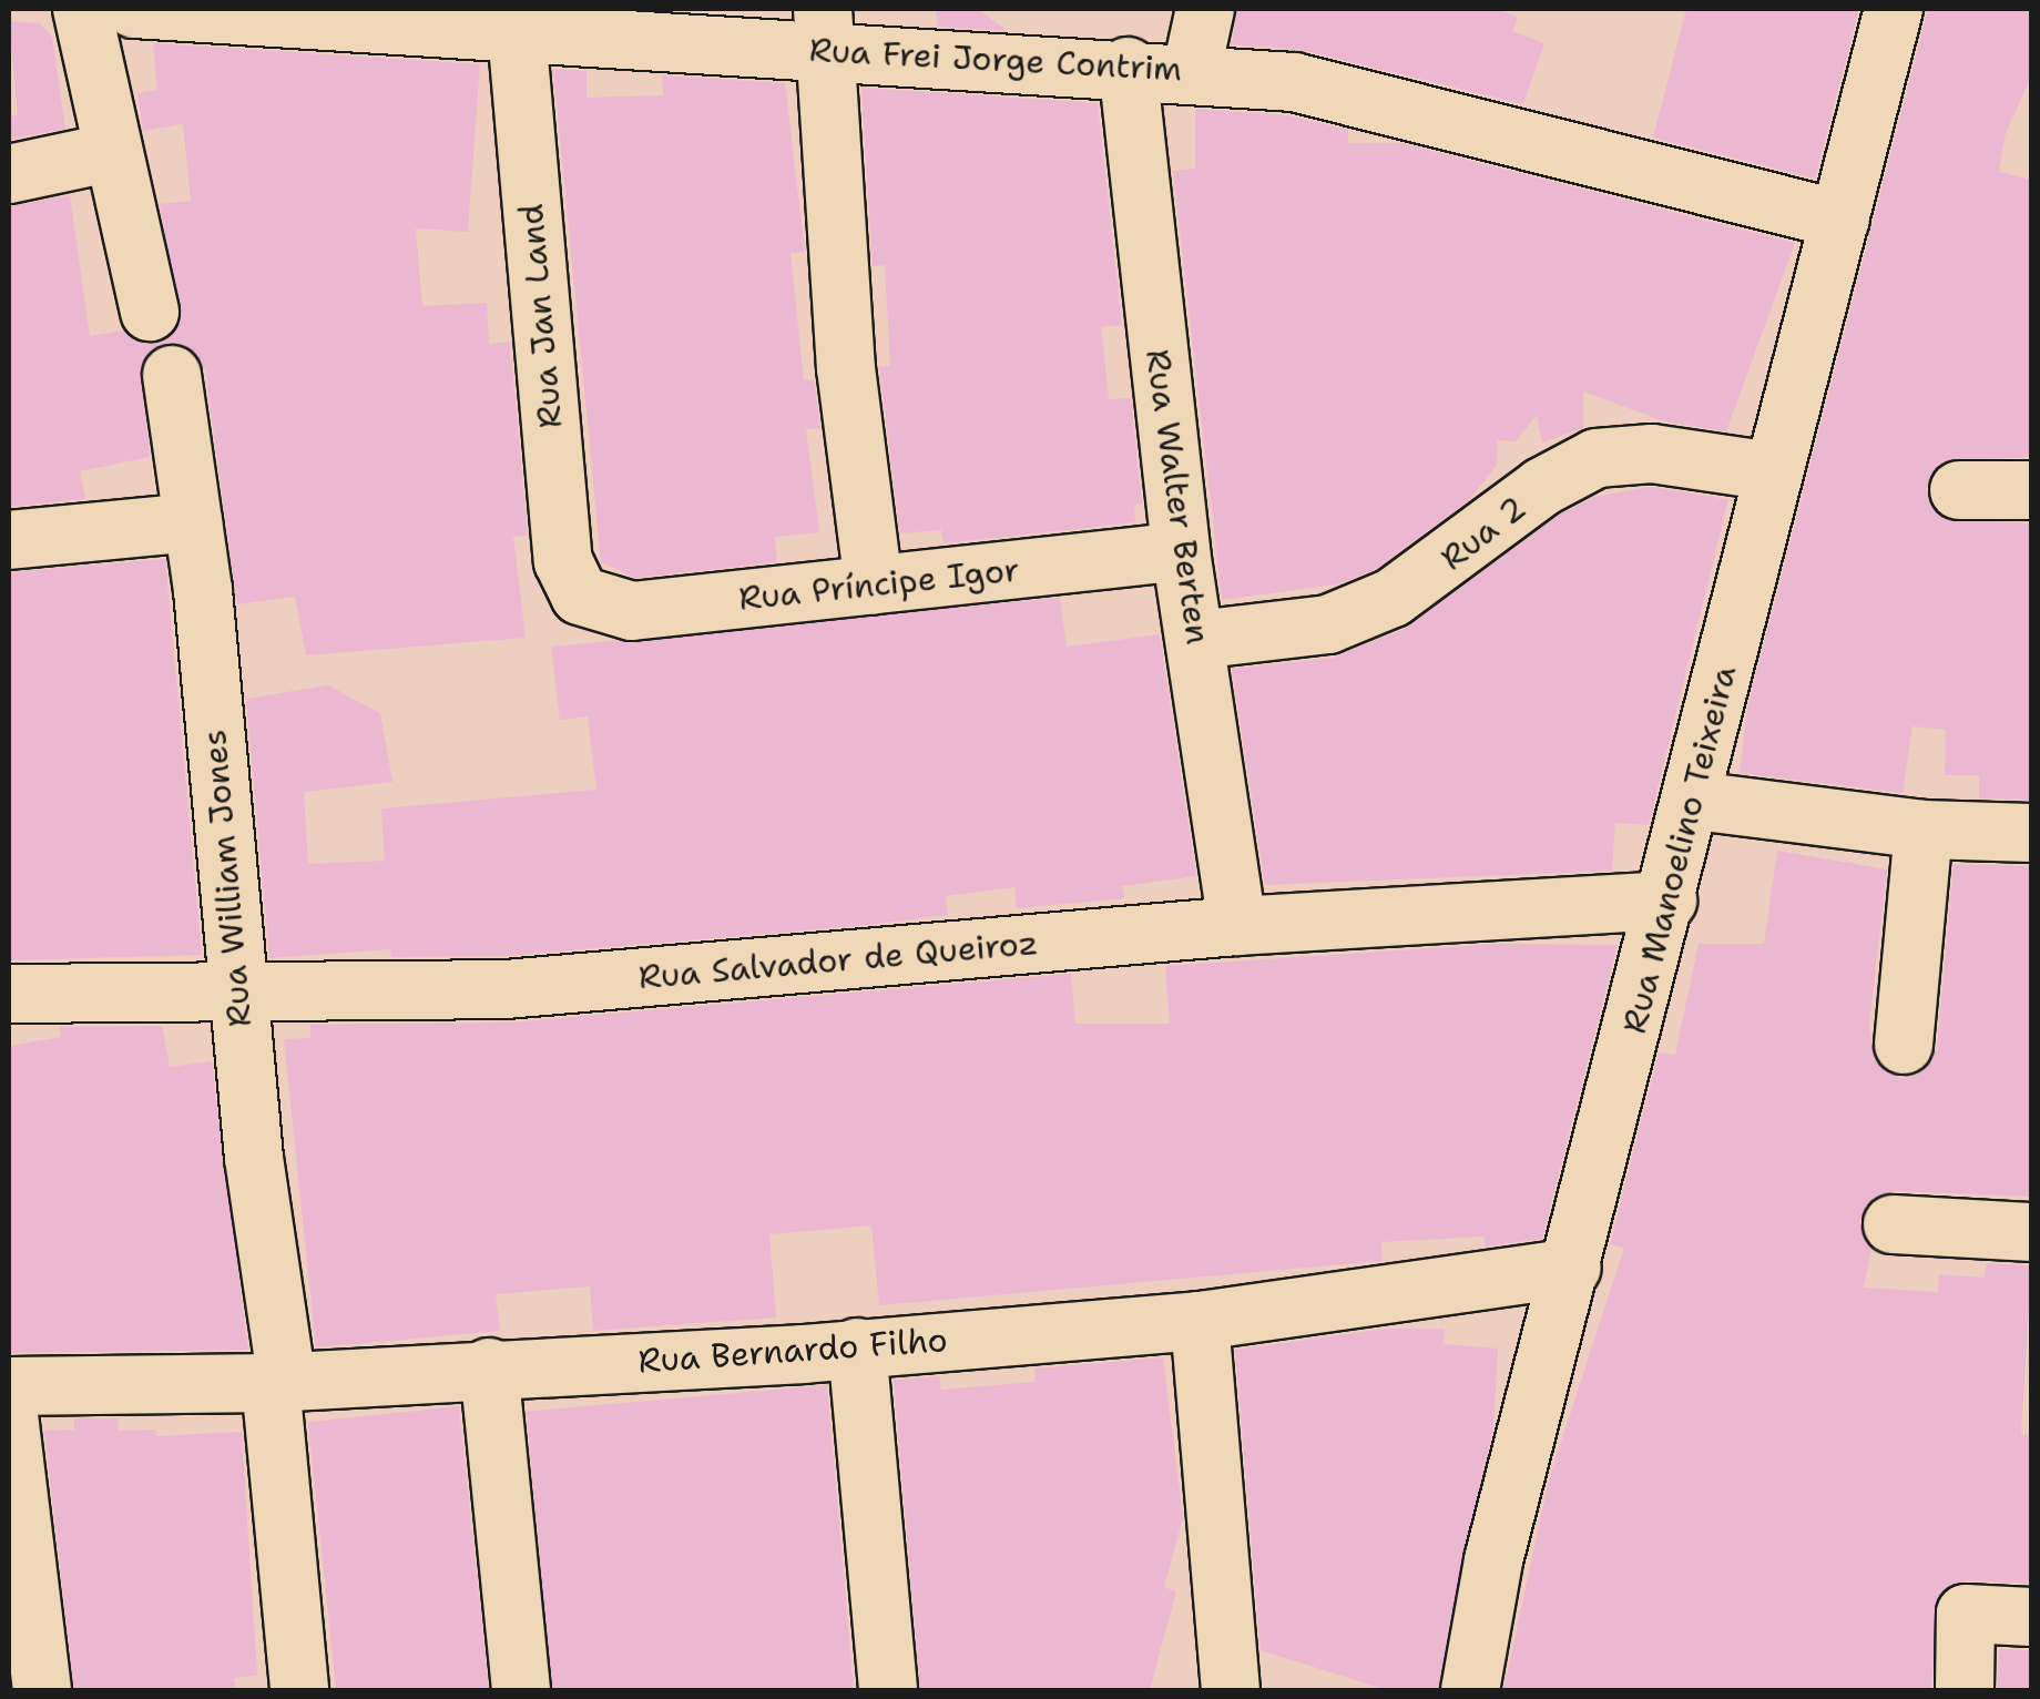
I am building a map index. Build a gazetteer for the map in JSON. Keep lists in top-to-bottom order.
{
  "streets": {
    "street": [
      "Rua Frei Jorge Contrim",
      "Rua Jan Land",
      "Rua Walter Berten",
      "Rua 2",
      "Rua Príncipe Igor",
      "Rua Manoelino Teixeira",
      "Rua William Jones",
      "Rua Salvador de Queiroz",
      "Rua Bernardo Filho"
    ]
  },
  "crossings": [
    ["Rua Frei Jorge Contrim", "Rua Jan Land"],
    ["Rua Frei Jorge Contrim", "Rua Walter Berten"],
    ["Rua Frei Jorge Contrim", "Rua Manoelino Teixeira"],
    ["Rua Jan Land", "Rua Príncipe Igor"],
    ["Rua Walter Berten", "Rua 2"],
    ["Rua Walter Berten", "Rua Príncipe Igor"],
    ["Rua Walter Berten", "Rua Salvador de Queiroz"],
    ["Rua 2", "Rua Manoelino Teixeira"],
    ["Rua Manoelino Teixeira", "Rua Salvador de Queiroz"],
    ["Rua Manoelino Teixeira", "Rua Bernardo Filho"],
    ["Rua William Jones", "Rua Salvador de Queiroz"],
    ["Rua William Jones", "Rua Bernardo Filho"]
  ]
}
